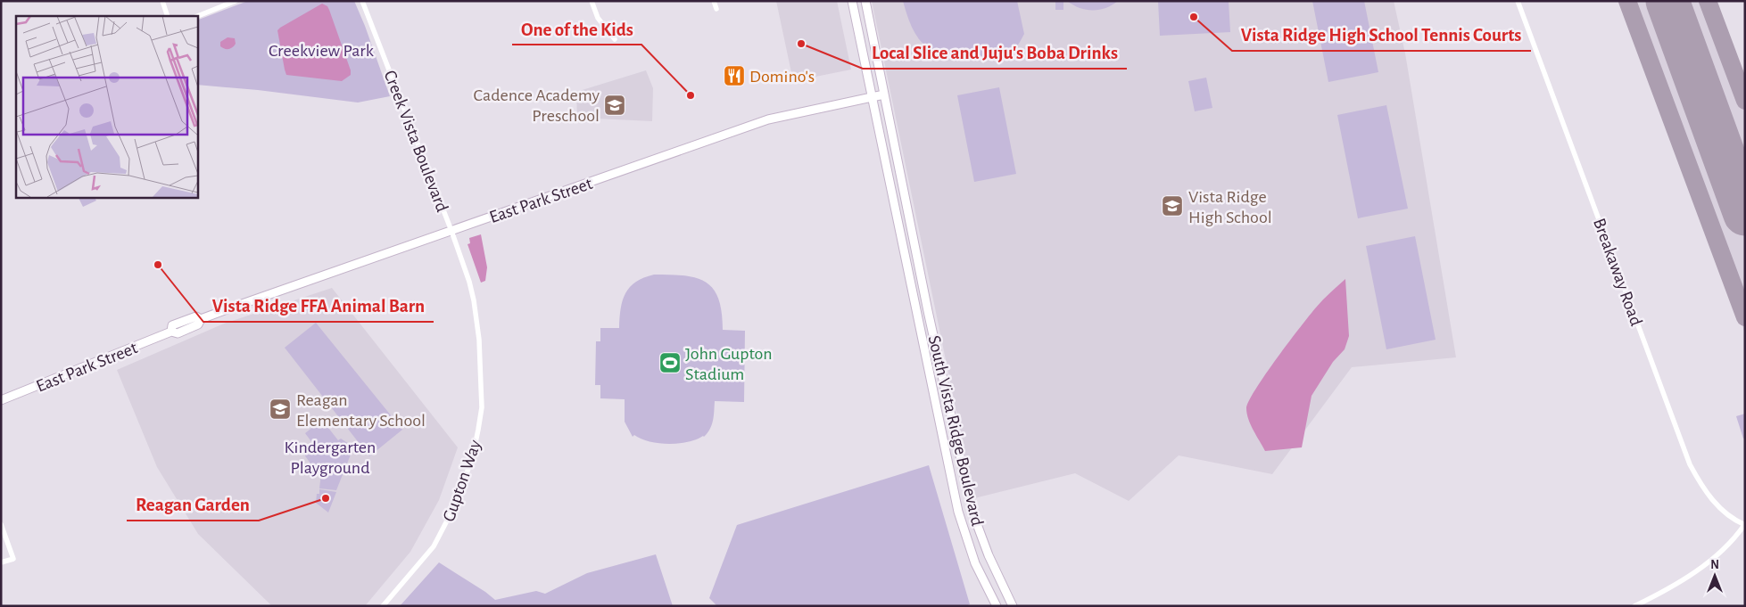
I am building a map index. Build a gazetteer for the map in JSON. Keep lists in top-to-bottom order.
{
  "streets": {
    "street": [
      "Creek Vista Boulevard",
      "East Park Street",
      "Breakaway Road",
      "South Vista Ridge Boulevard",
      "Gupton Way"
    ]
  },
  "crossings": [
    ["Creek Vista Boulevard", "East Park Street"],
    ["Creek Vista Boulevard", "Gupton Way"],
    ["East Park Street", "South Vista Ridge Boulevard"],
    ["East Park Street", "Gupton Way"]
  ],
  "parks": ["Creekview Park", "Kindergarten Playground"],
  "places": {
    "other": [
      "Vista Ridge High School Tennis Courts",
      "Local Slice and Juju's Boba Drinks",
      "One of the Kids",
      "Vista Ridge FFA Animal Barn",
      "Reagan Garden"
    ],
    "restaurant": ["Domino's"],
    "school or university": ["Cadence Academy Preschool", "Vista Ridge High School", "Reagan Elementary School"],
    "sports": ["John Gupton Stadium"]
  },
  "north": "top"
}
